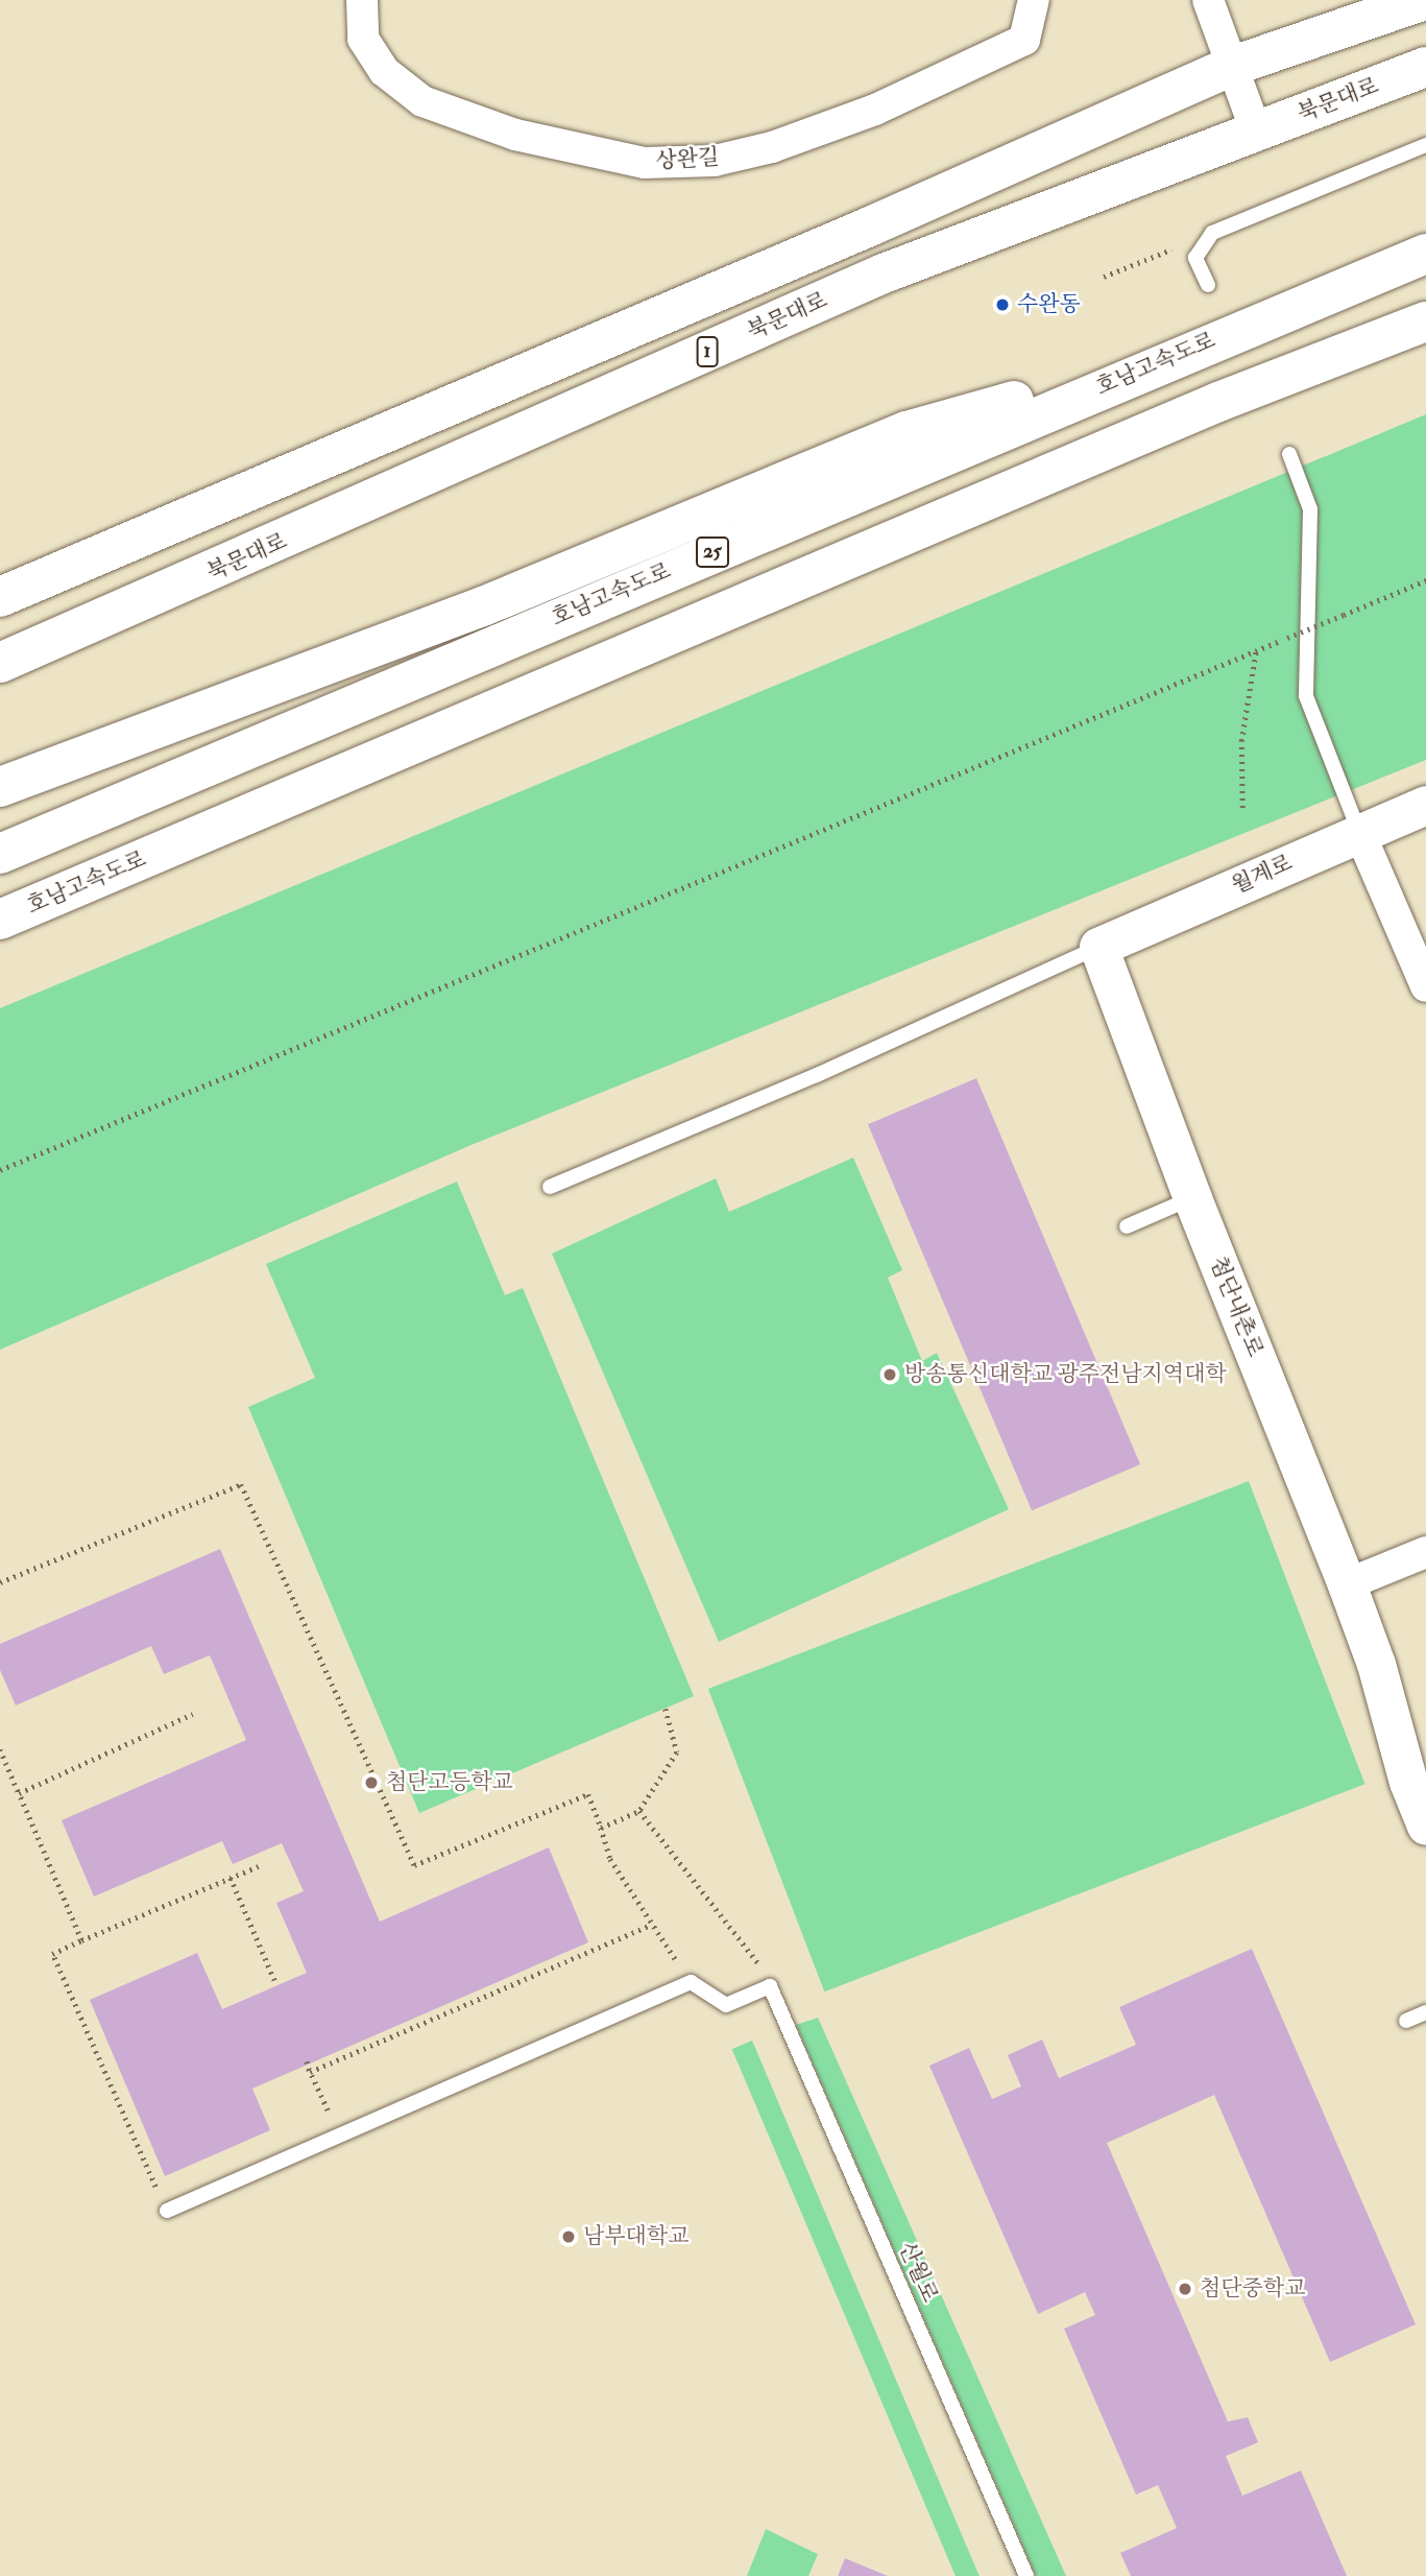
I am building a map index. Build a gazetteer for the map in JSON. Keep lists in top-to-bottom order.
{
  "streets": {
    "main road": [
      "북문대로",
      "1",
      "호남고속도로",
      "25"
    ],
    "street": ["상완길", "월계로", "첨단내촌로"],
    "lane": ["산월로"]
  },
  "crossings": [
    ["월계로", "첨단내촌로"]
  ],
  "places": [
    "수완동",
    "방송통신대학교 광주전남지역대학",
    "첨단고등학교",
    "남부대학교",
    "첨단중학교"
  ]
}
